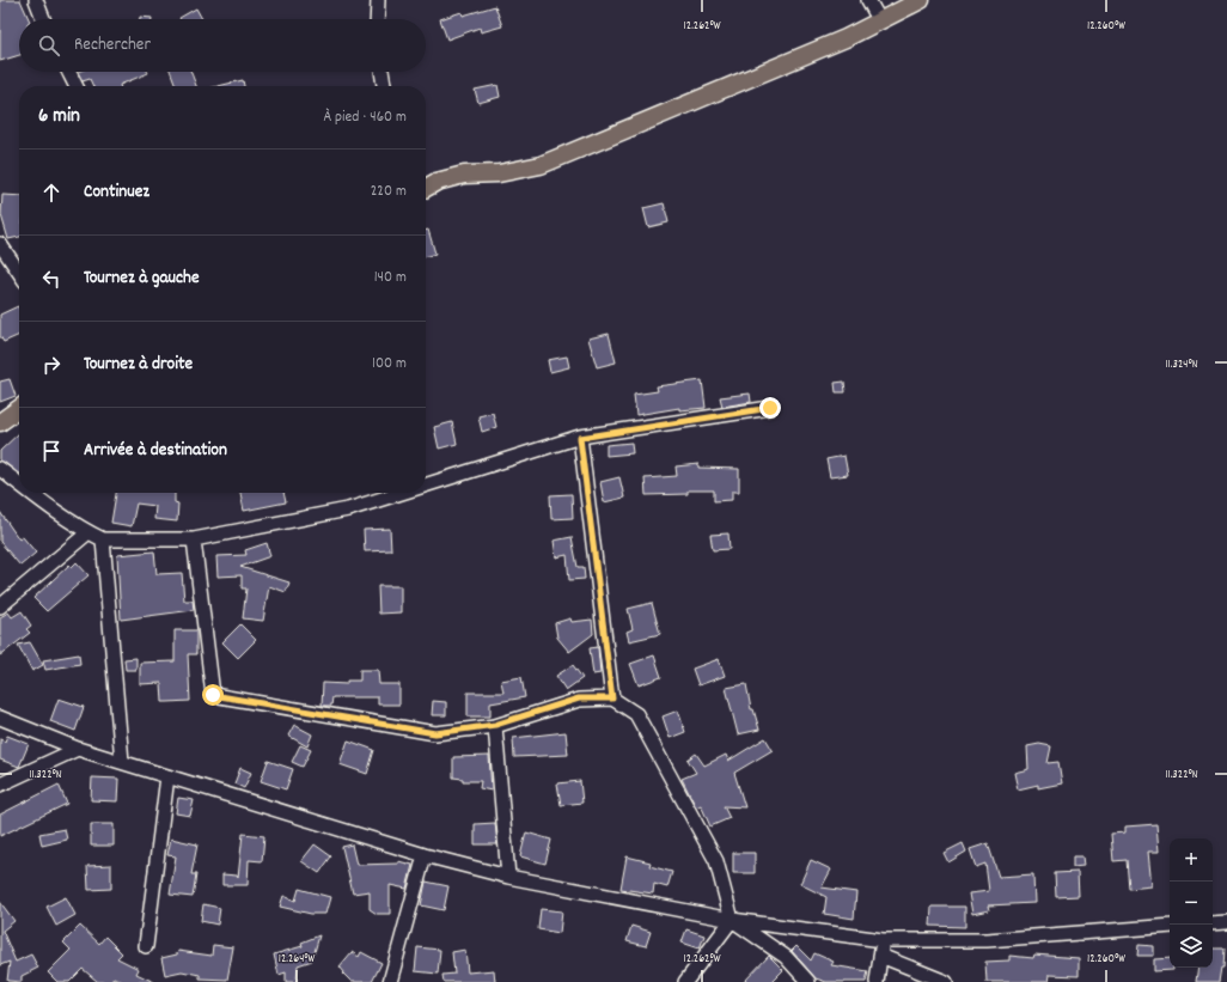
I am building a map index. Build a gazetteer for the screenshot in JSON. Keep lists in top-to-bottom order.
{
  "page": {
    "search": "Rechercher",
    "heading": ["6 min", "À pied · 460 m"],
    "list": [
      ["Continuez", "220 m"],
      ["Tournez à gauche", "140 m"],
      ["Tournez à droite", "100 m"],
      "Arrivée à destination"
    ],
    "map_buttons": ["+", "−"]
  },
  "coordinates": [
    "12.262°W",
    "12.260°W",
    "11.324°N",
    "11.322°N",
    "12.264°W"
  ]
}
